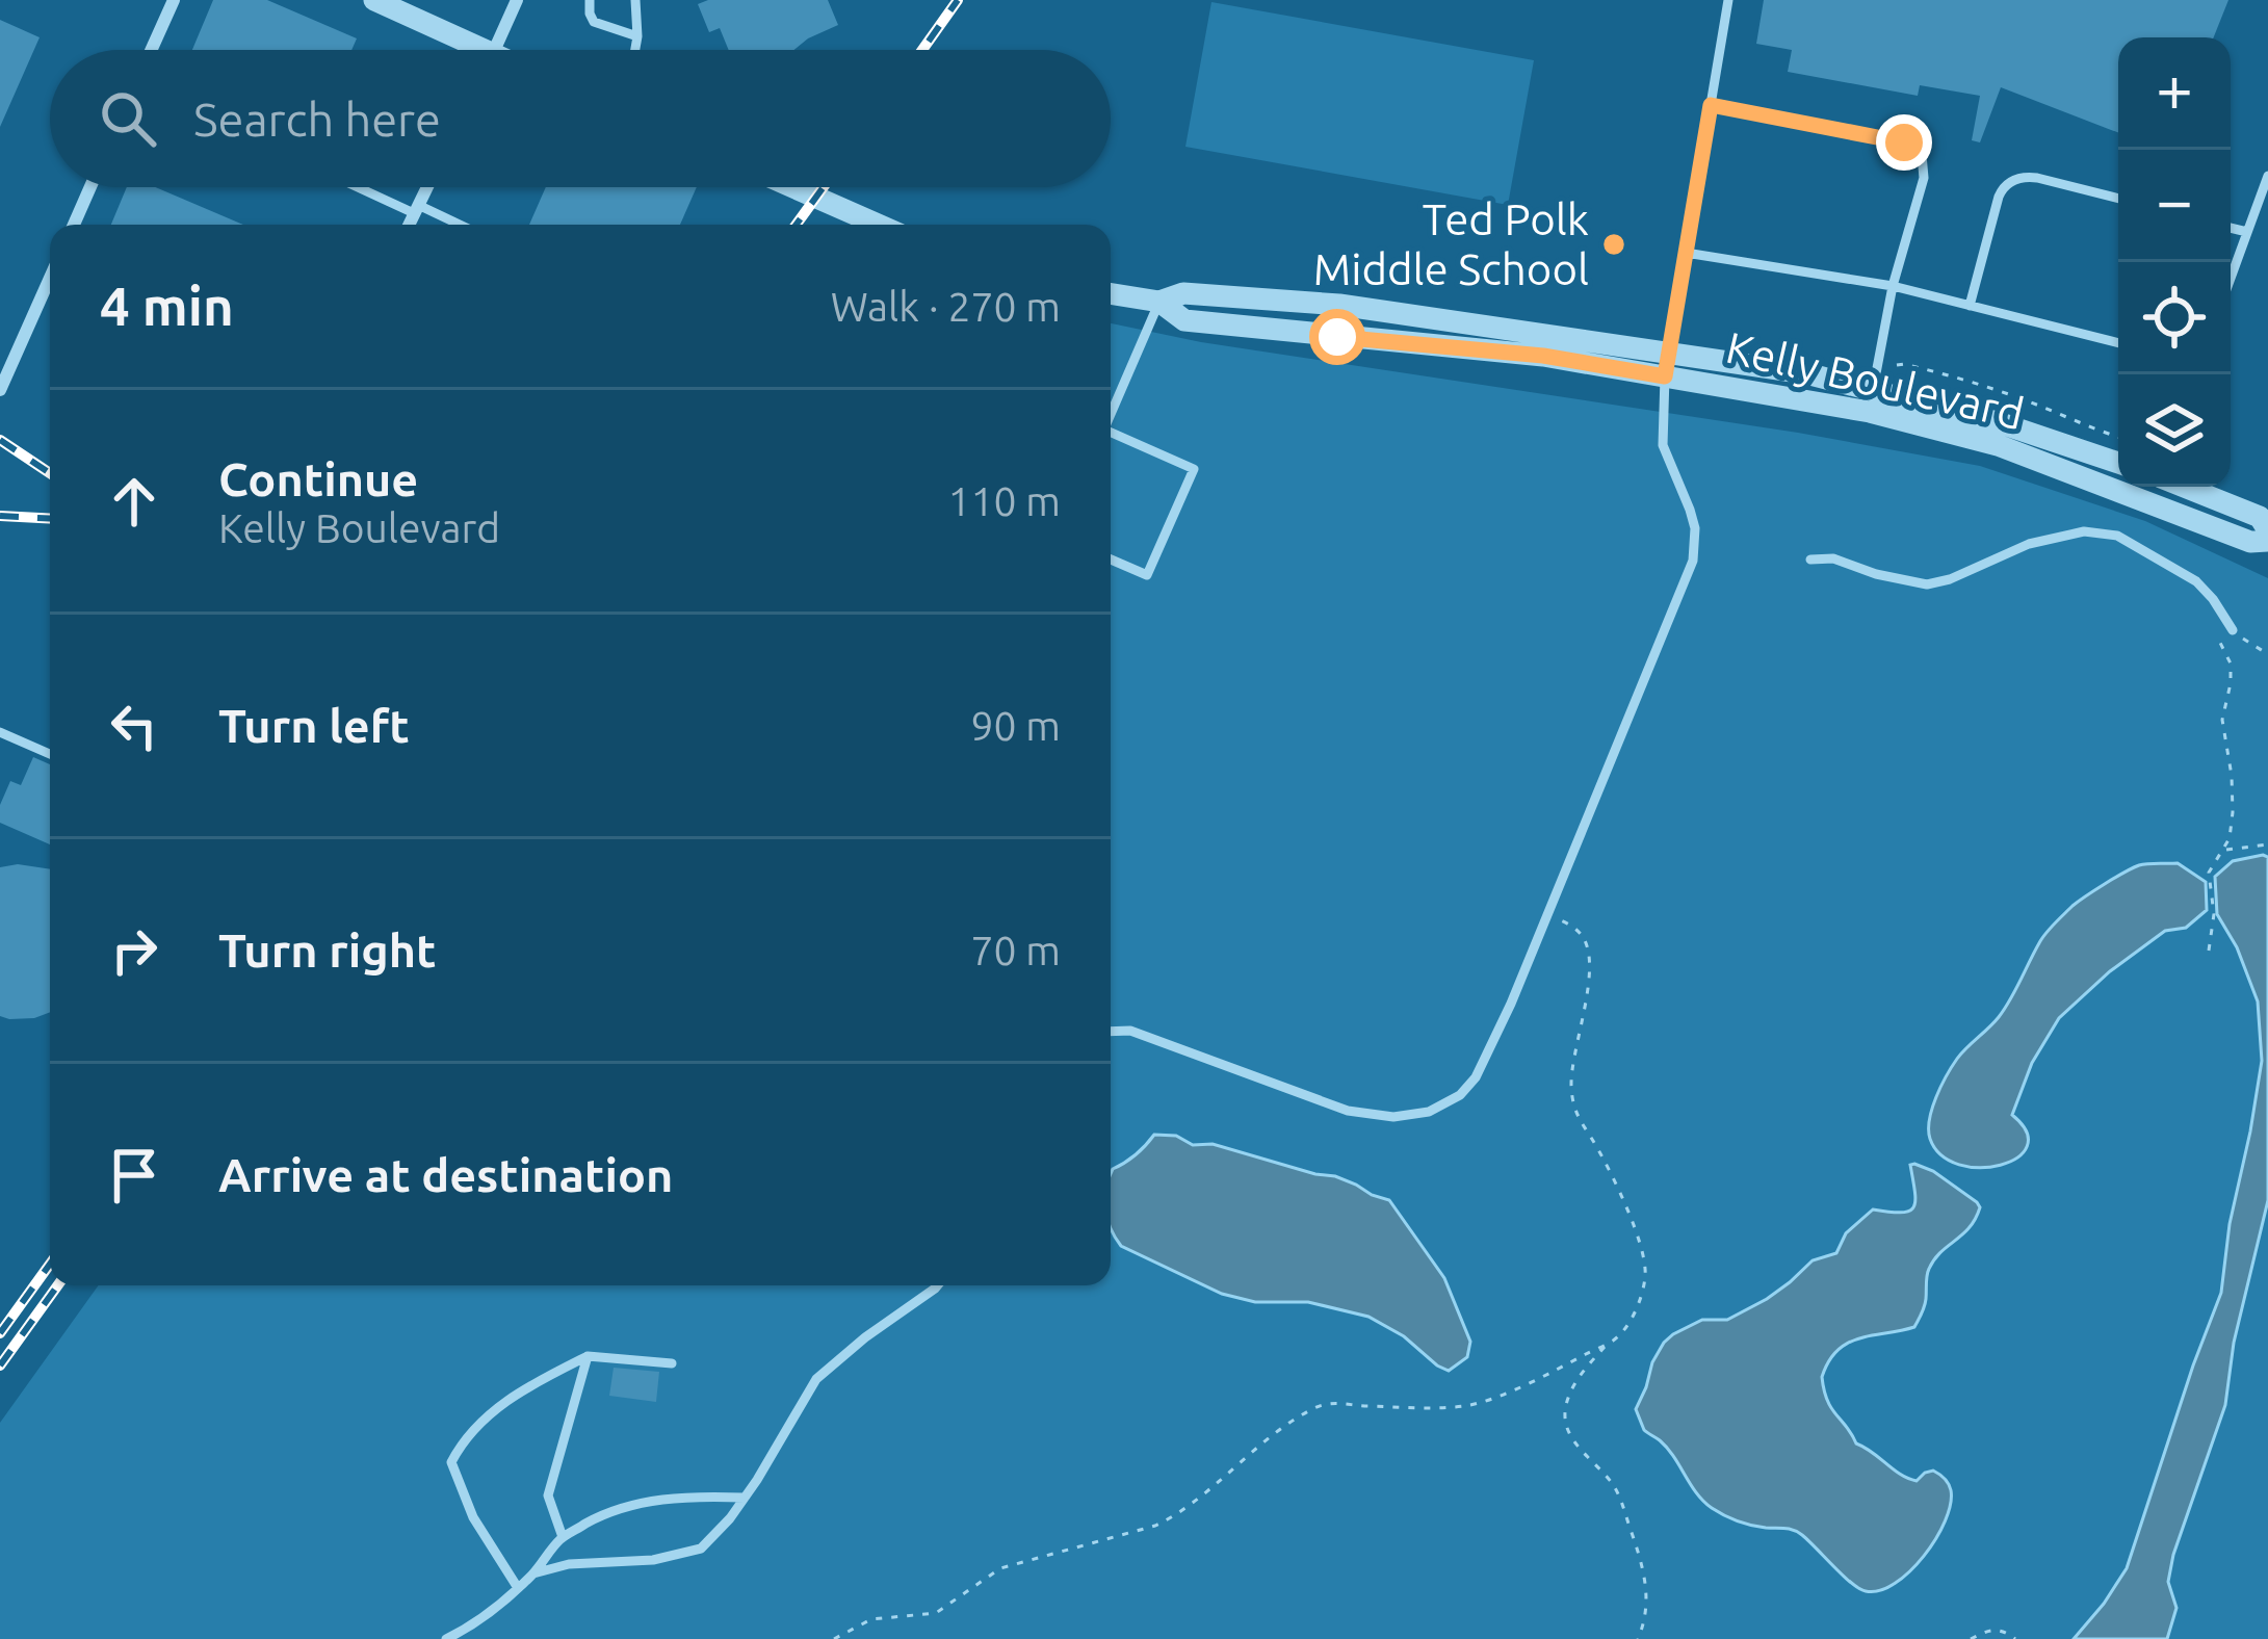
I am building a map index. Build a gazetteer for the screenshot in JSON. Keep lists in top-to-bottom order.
{
  "streets": {
    "street": ["Kelly Boulevard"]
  },
  "places": ["Ted Polk Middle School"],
  "page": {
    "map_buttons": ["+", "−"],
    "search": "Search here",
    "heading": ["4 min", "Walk · 270 m"],
    "list": [
      ["Continue", "Kelly Boulevard", "110 m"],
      ["Turn left", "90 m"],
      ["Turn right", "70 m"],
      "Arrive at destination"
    ]
  }
}
